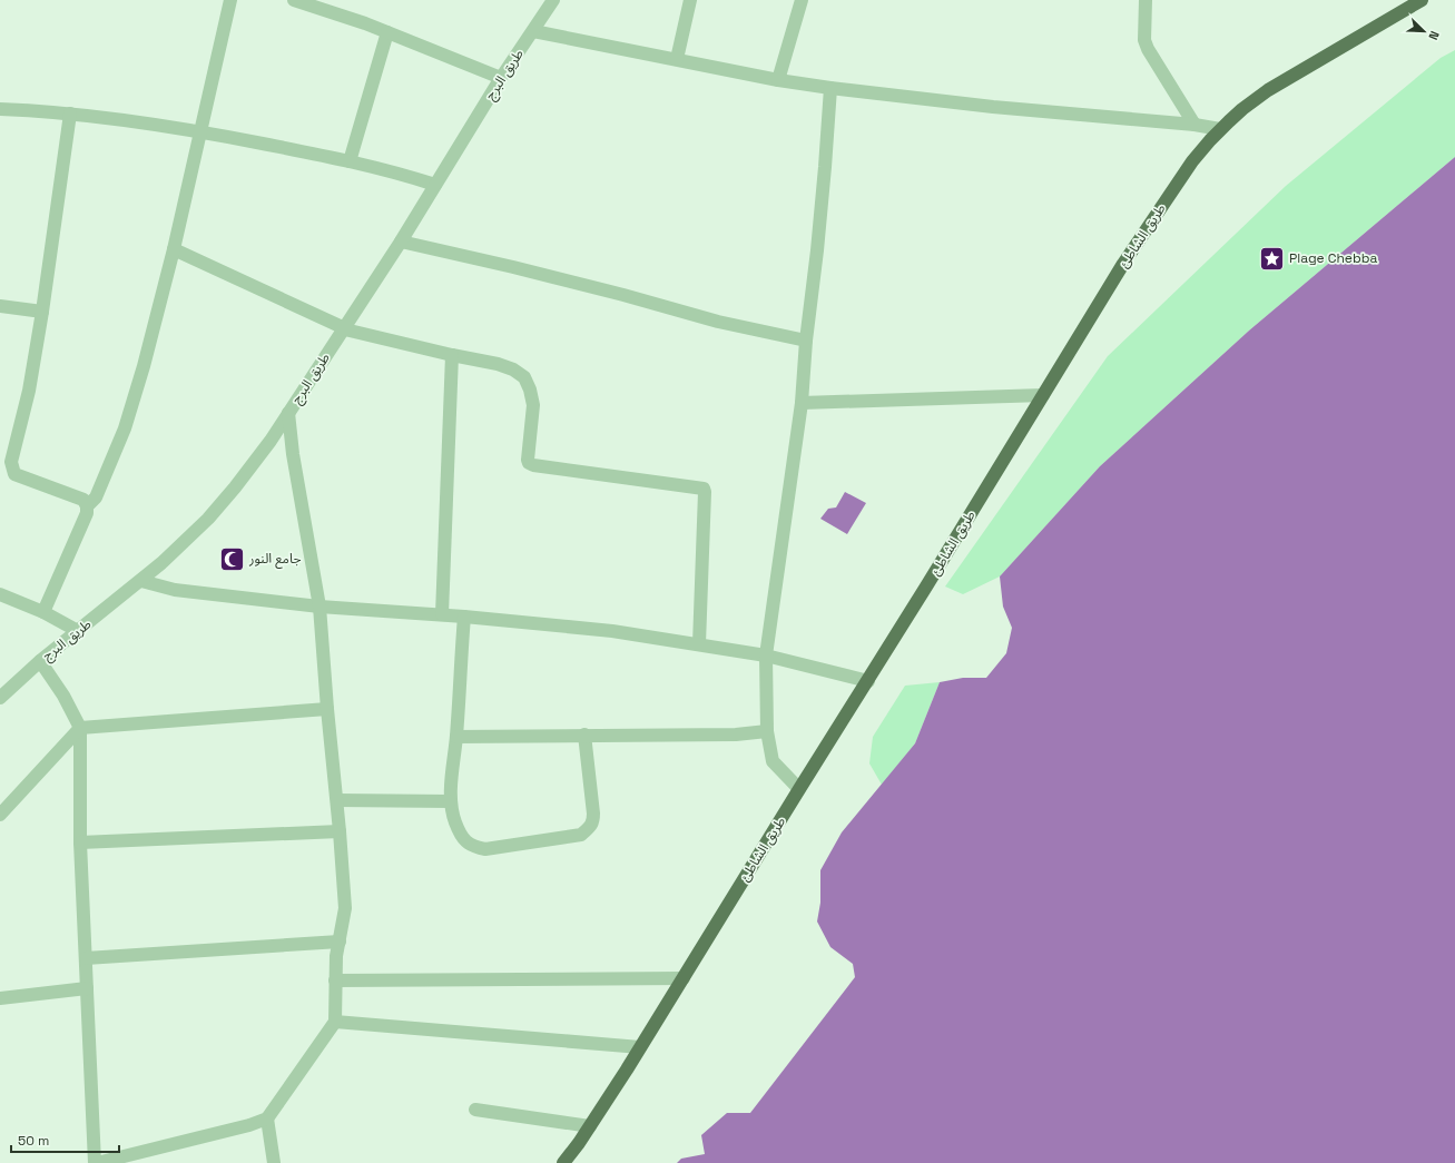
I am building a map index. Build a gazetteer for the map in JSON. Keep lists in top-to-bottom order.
{
  "streets": {
    "main road": ["طريق الشاطئ"],
    "street": ["طريق البرج"]
  },
  "places": {
    "place": ["Plage Chebba"],
    "mosque": ["جامع النور"]
  },
  "scale_bar": "50 m",
  "north": "bottom right"
}
